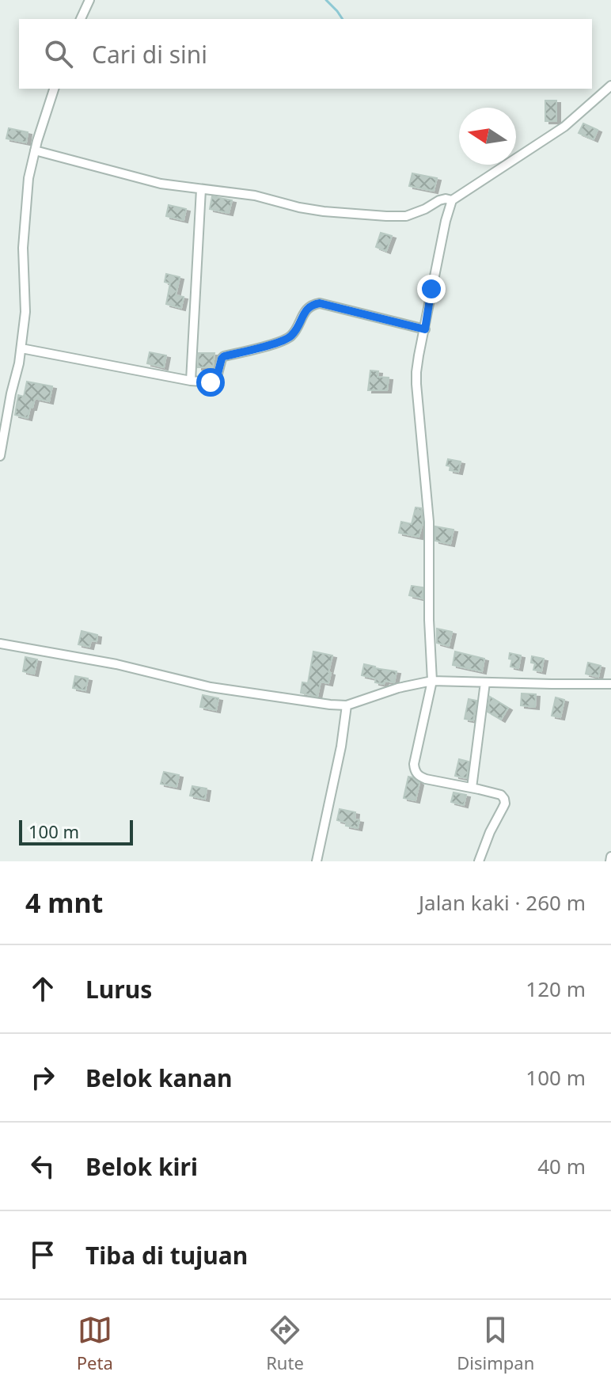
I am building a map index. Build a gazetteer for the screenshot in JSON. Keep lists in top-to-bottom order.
{
  "scale_bar": "100 m",
  "north": "left",
  "page": {
    "search": "Cari di sini",
    "scale": "100 m",
    "heading": ["4 mnt", "Jalan kaki · 260 m"],
    "list": [
      ["Lurus", "120 m"],
      ["Belok kanan", "100 m"],
      ["Belok kiri", "40 m"],
      "Tiba di tujuan"
    ],
    "nav": ["Peta", "Rute", "Disimpan"]
  }
}
